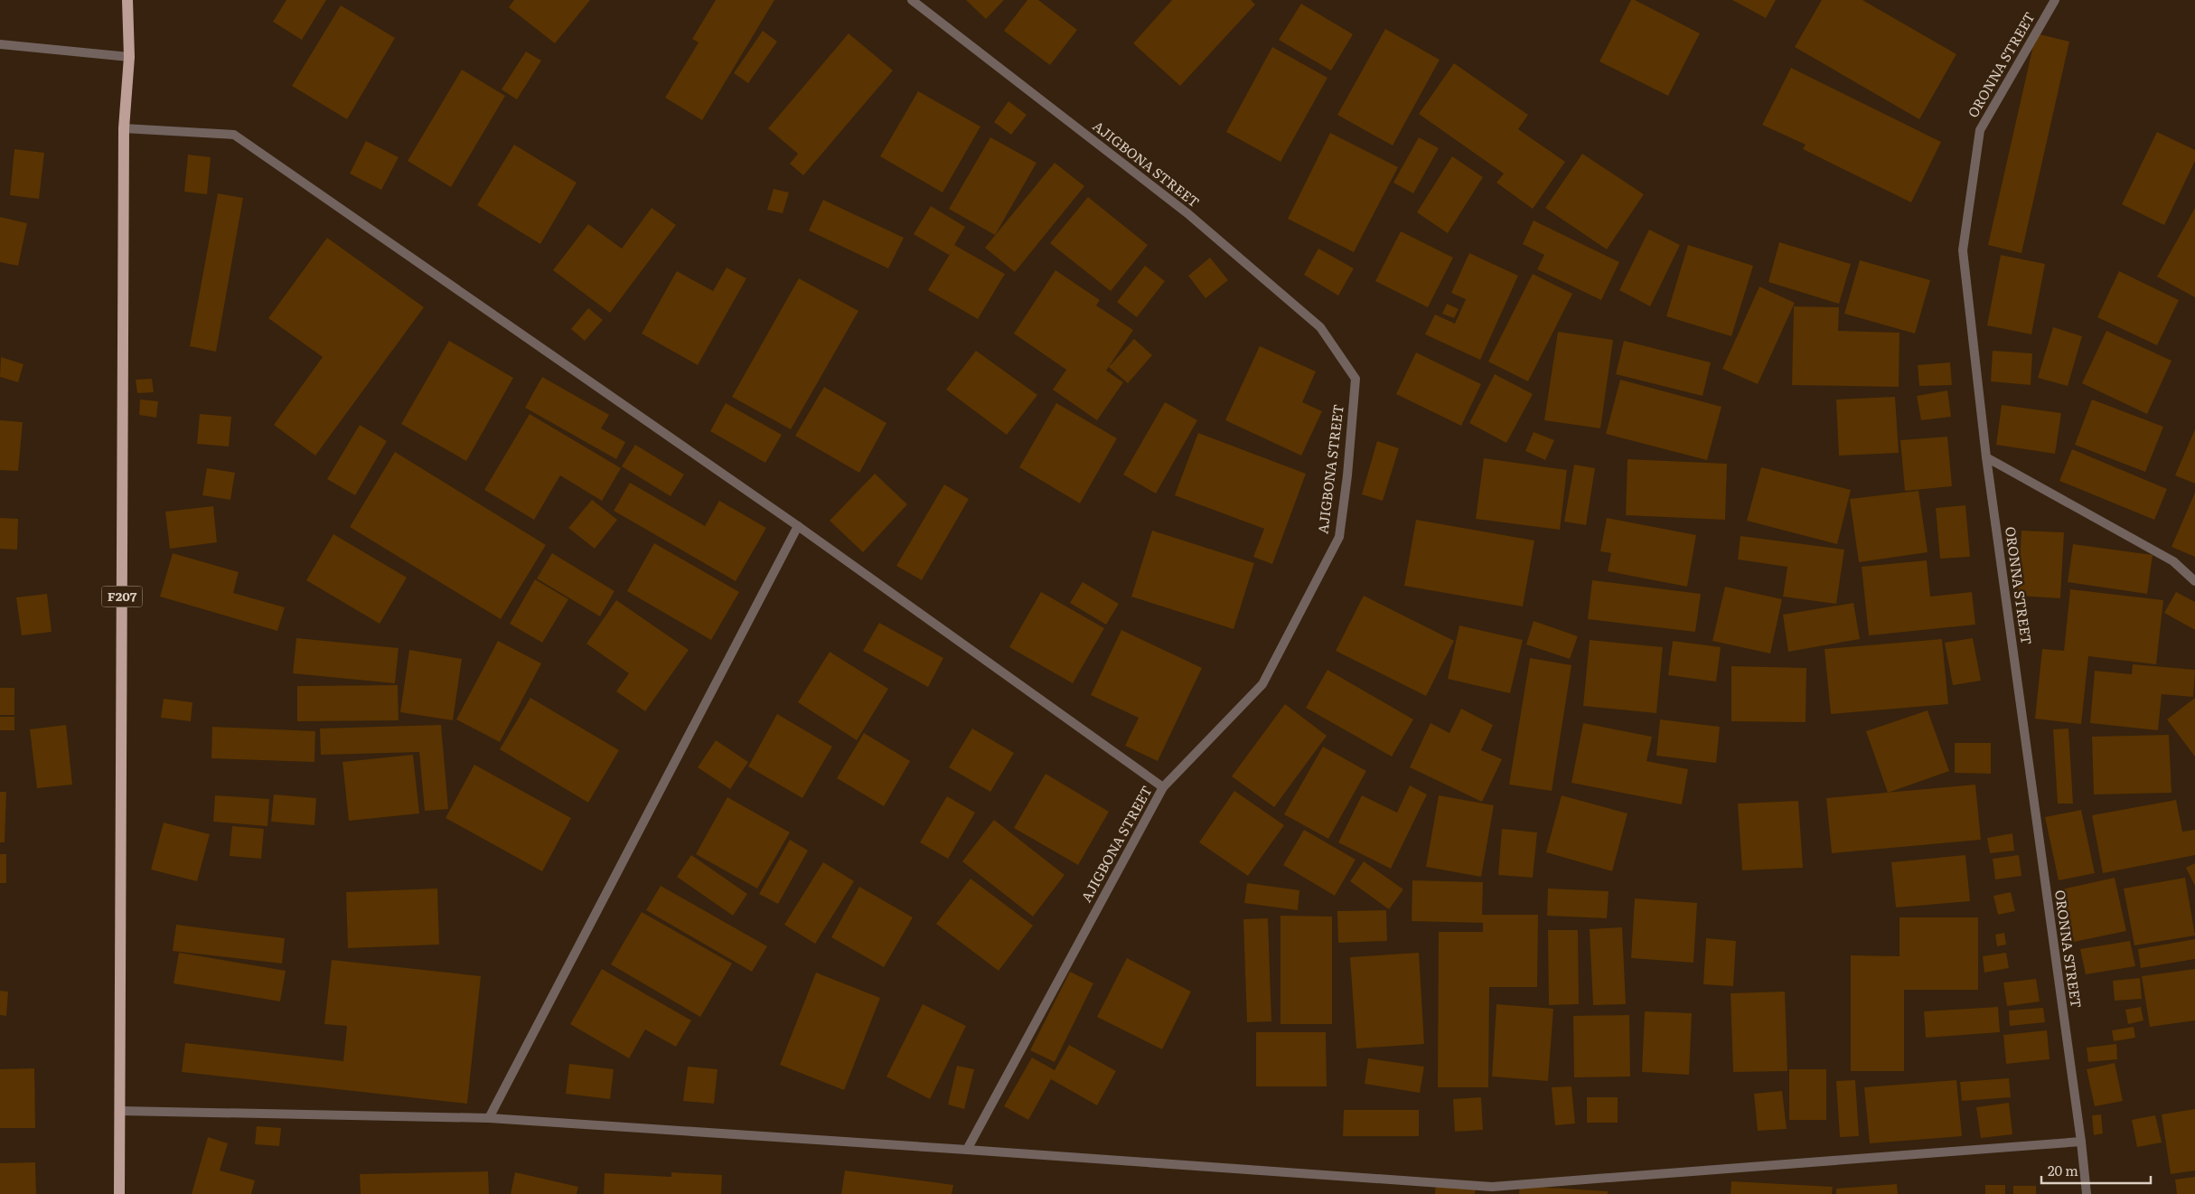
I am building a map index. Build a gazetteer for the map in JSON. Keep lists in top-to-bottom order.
{
  "streets": {
    "main road": ["F207"],
    "street": ["ORONNA STREET", "AJIGBONA STREET"]
  },
  "scale_bar": "20 m"
}
